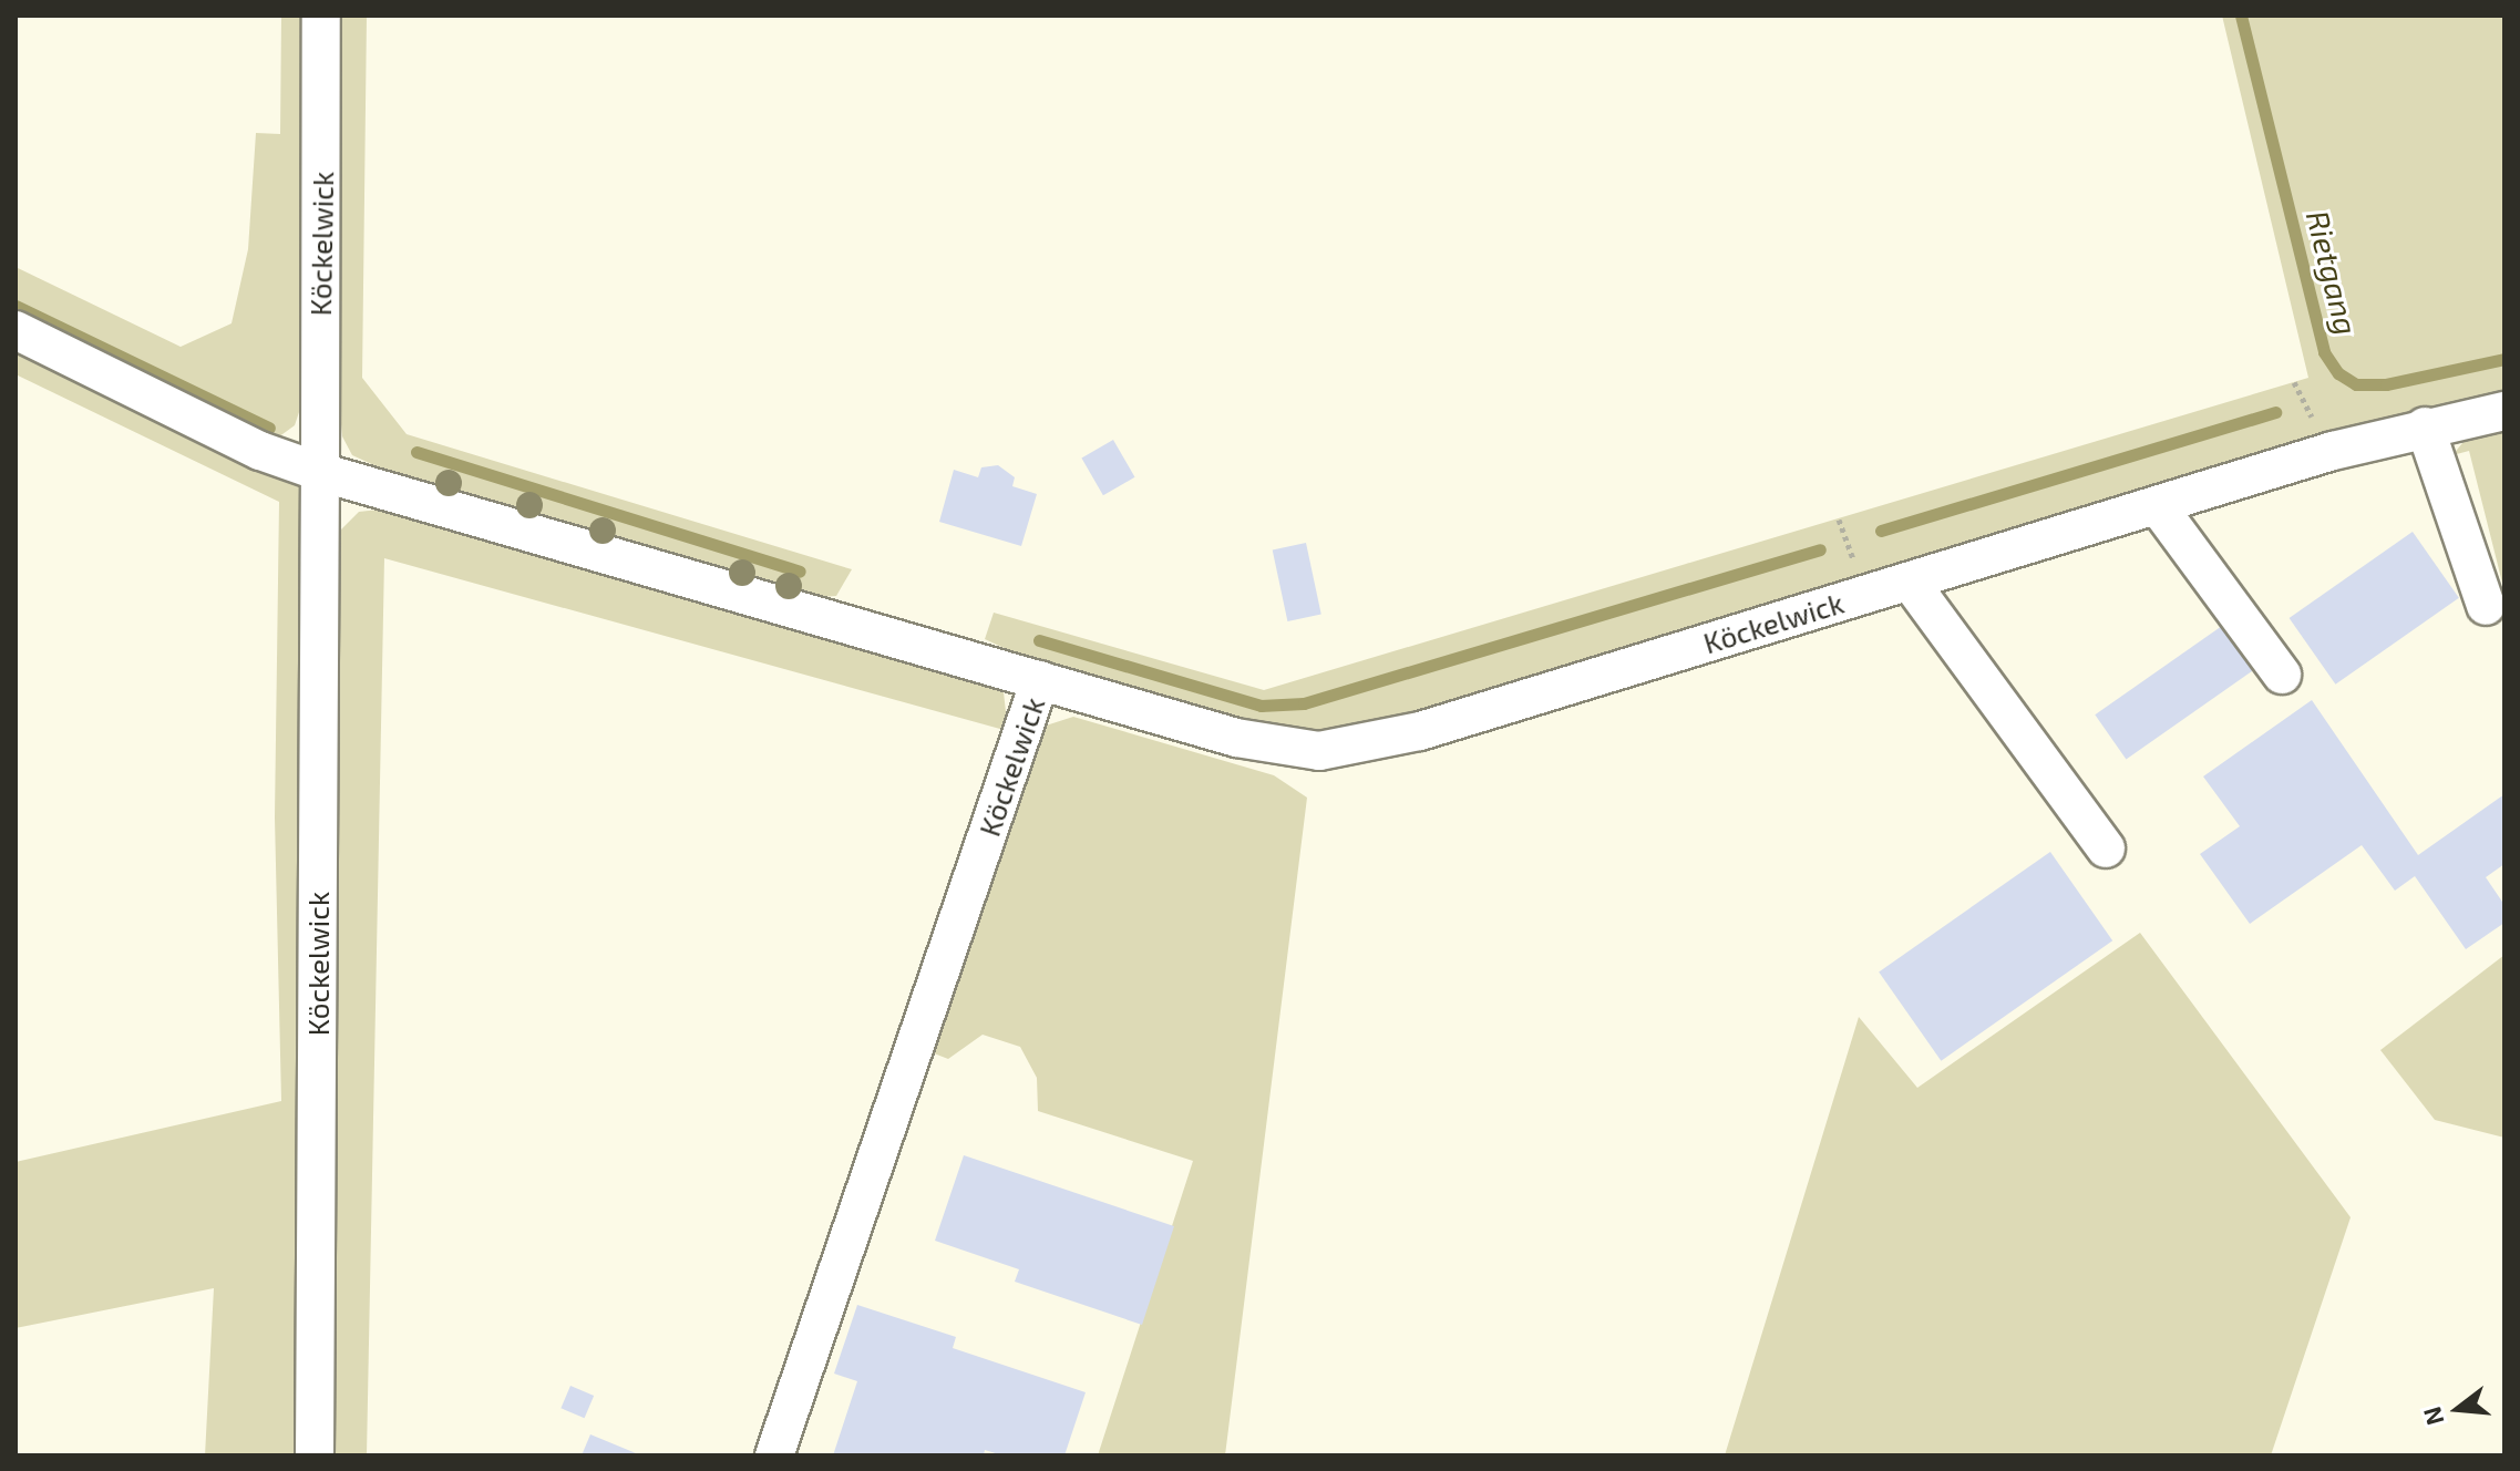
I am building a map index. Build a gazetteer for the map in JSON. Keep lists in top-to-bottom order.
{
  "streets": {
    "street": ["Köckelwick"]
  },
  "water": ["Rietgang"],
  "north": "left"
}
